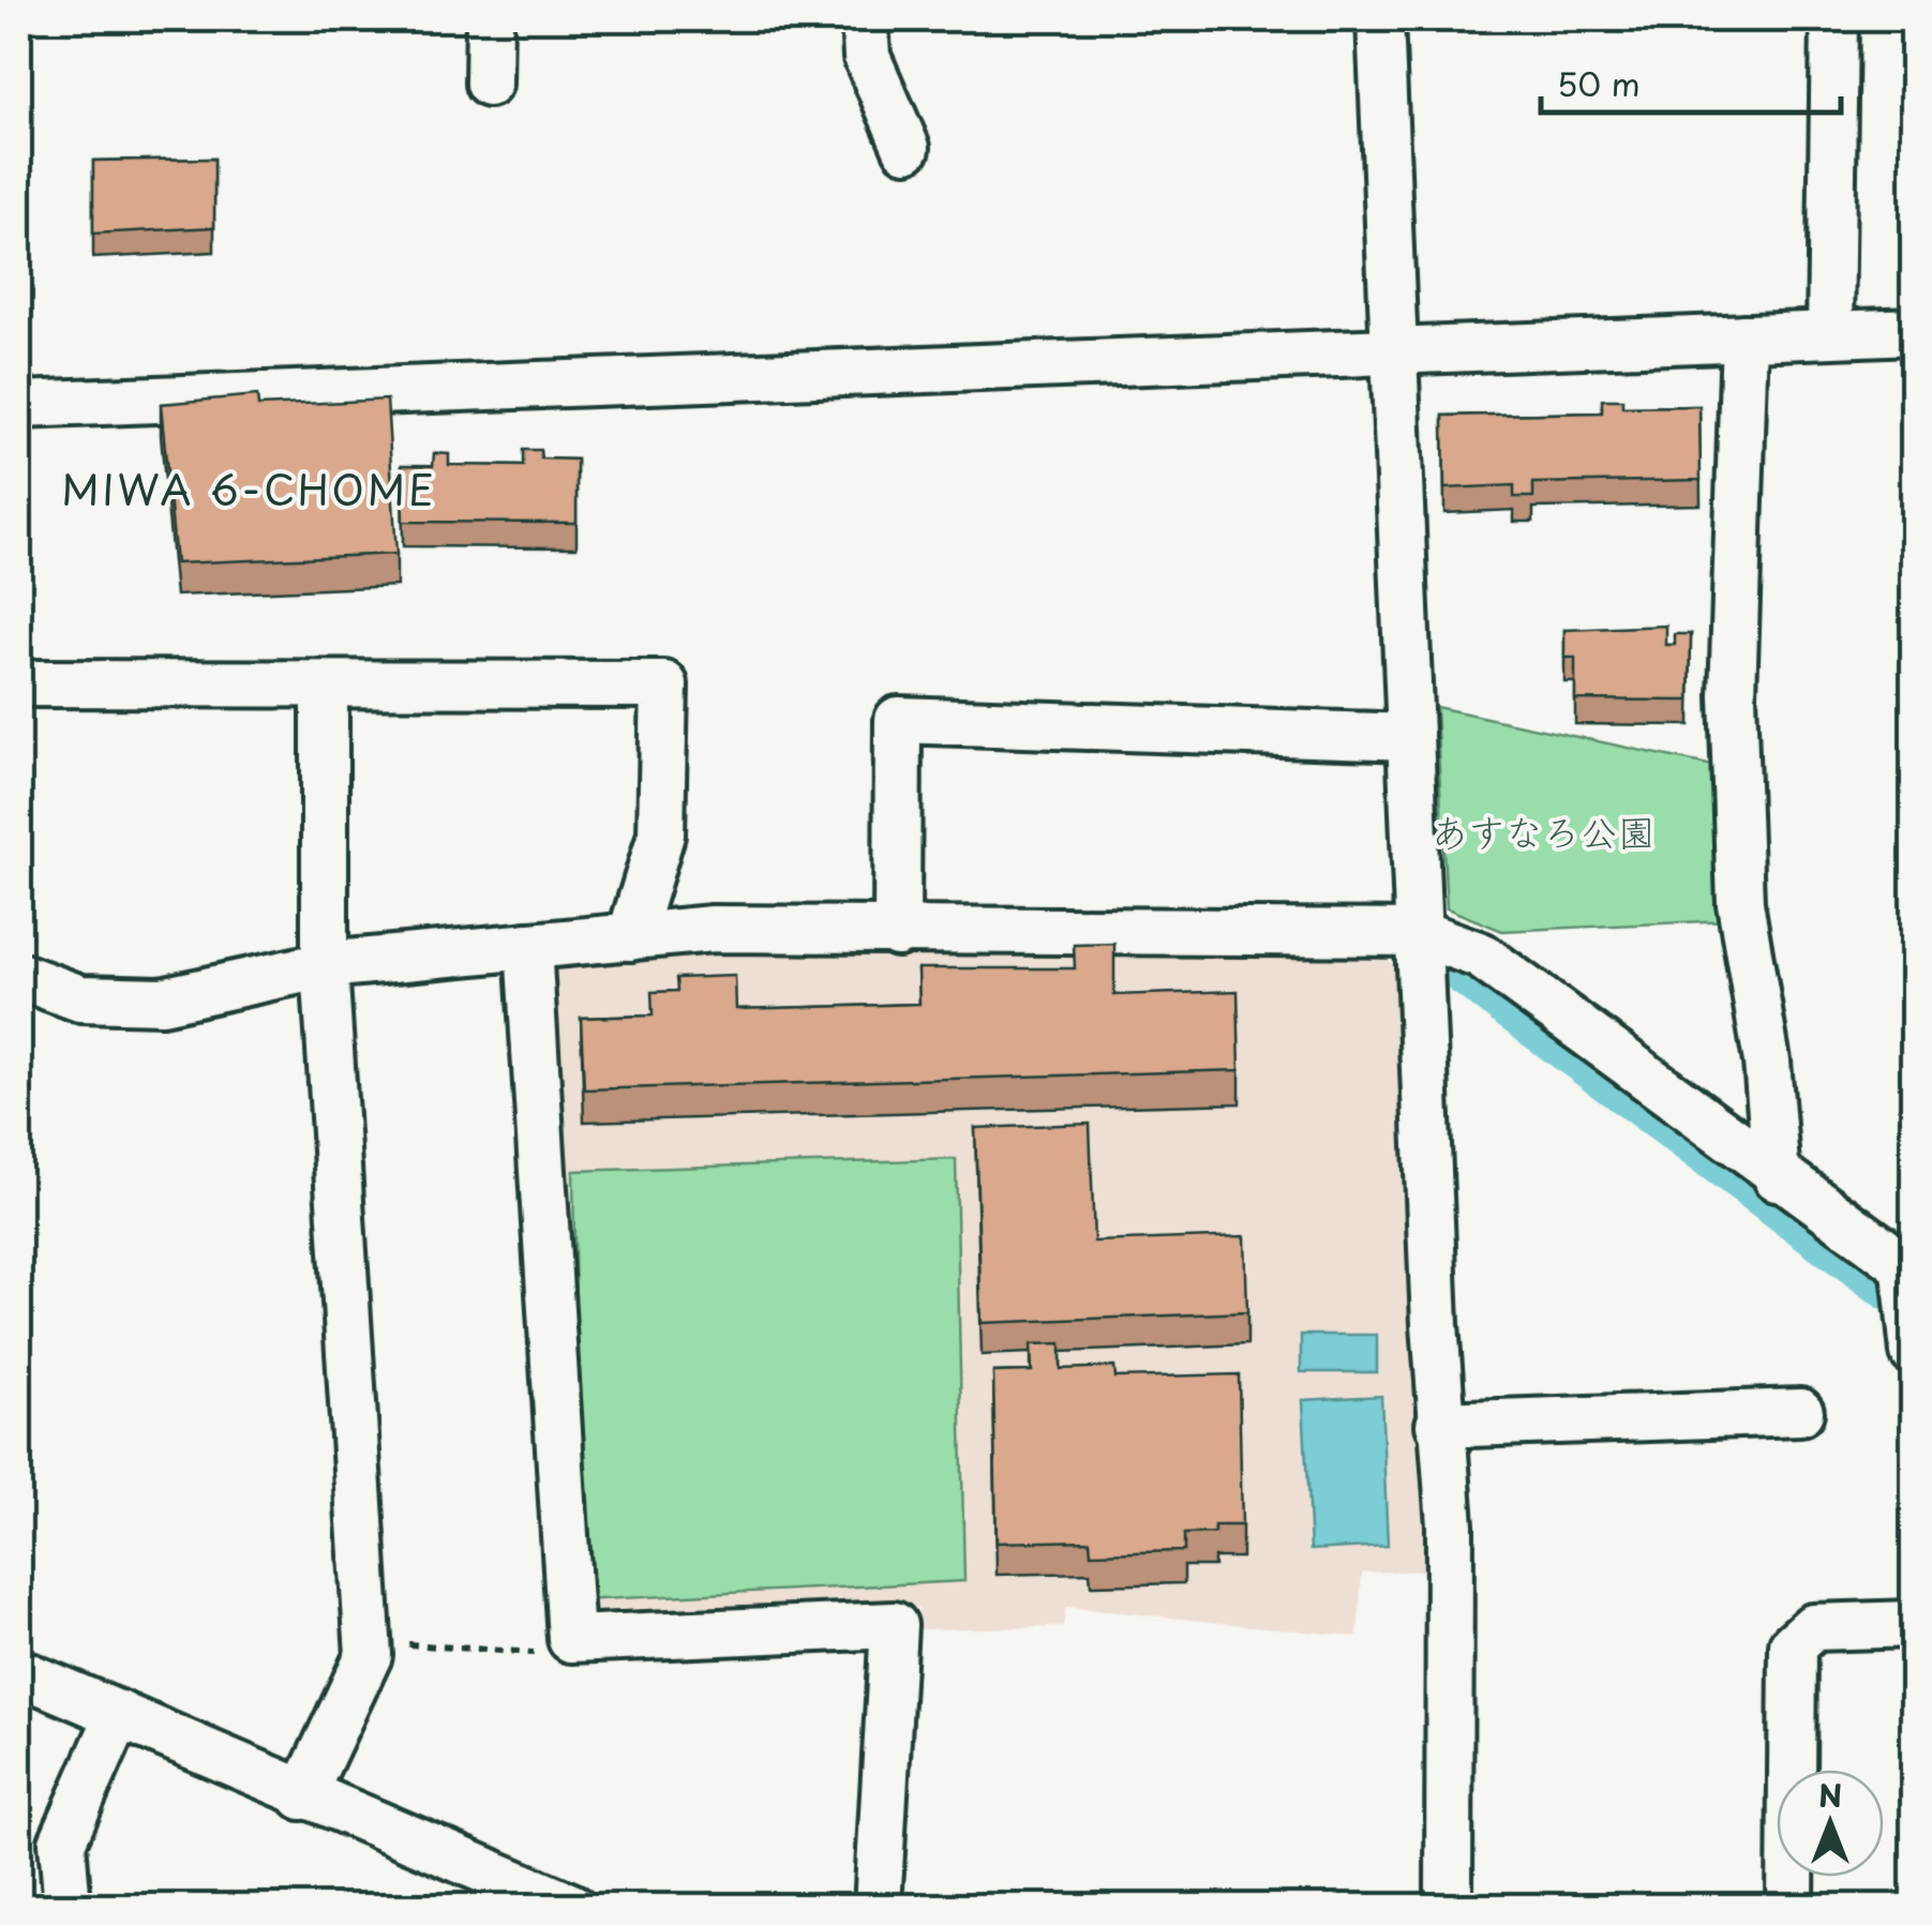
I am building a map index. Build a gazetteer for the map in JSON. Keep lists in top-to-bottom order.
{
  "districts": ["MIWA 6-CHOME"],
  "parks": ["あすなろ公園"],
  "scale_bar": "50 m",
  "north": "top"
}
